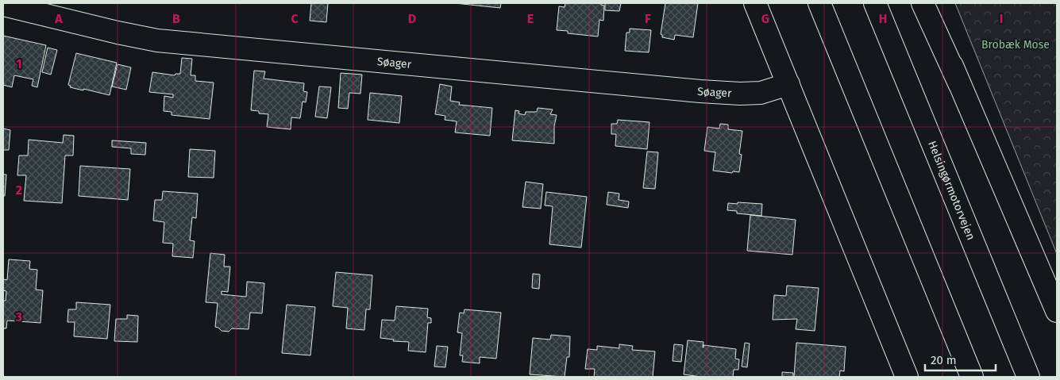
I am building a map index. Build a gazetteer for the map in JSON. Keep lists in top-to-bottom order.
{
  "streets": {
    "main road": ["Søager", "Helsingørmotorvejen"]
  },
  "parks": ["Brobæk Mose"],
  "scale_bar": "20 m",
  "grid": {
    "columns": [
      "A",
      "B",
      "C",
      "D",
      "E",
      "F",
      "G",
      "H",
      "I"
    ],
    "rows": ["1", "2", "3"]
  }
}
